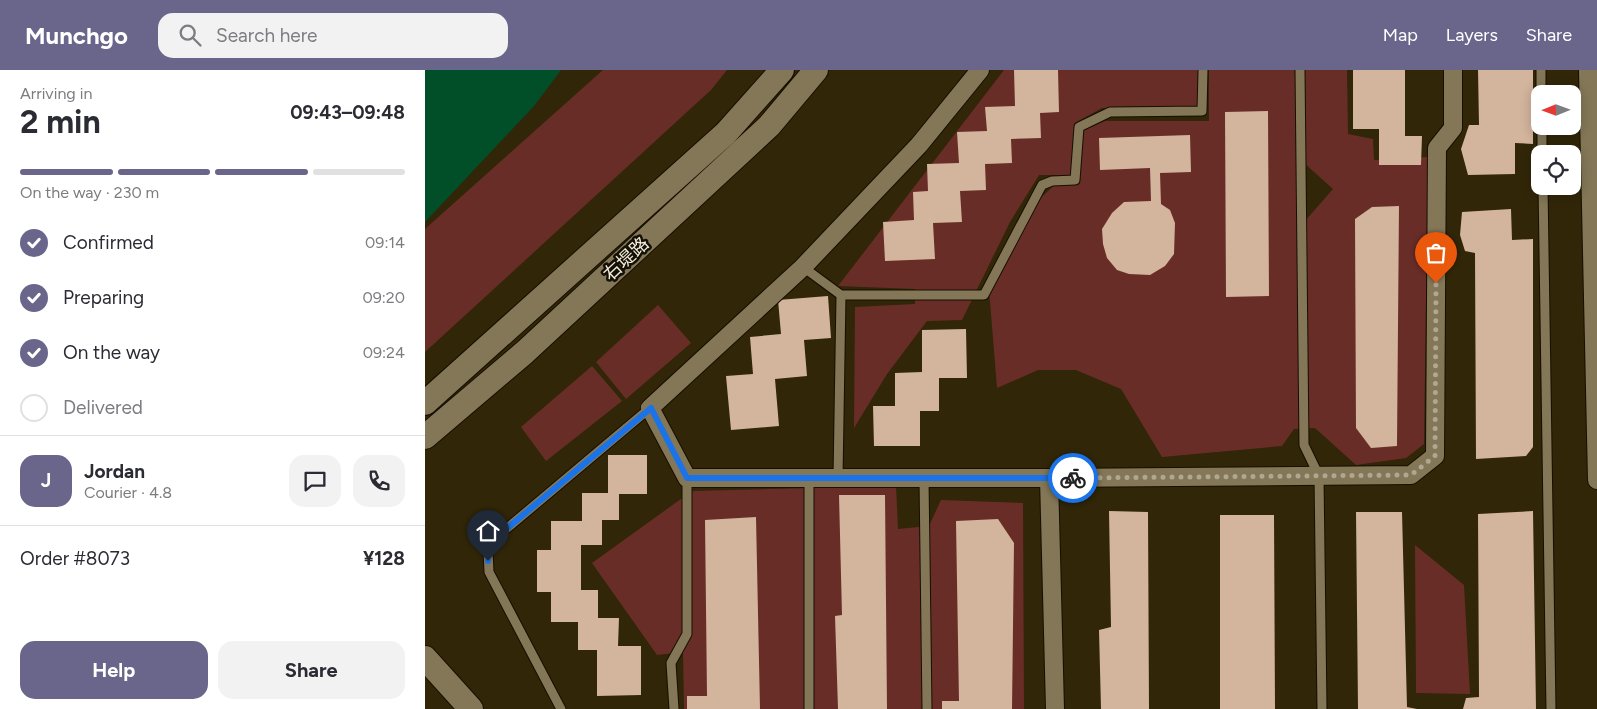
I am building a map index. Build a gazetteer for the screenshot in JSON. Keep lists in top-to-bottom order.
{
  "streets": {
    "main road": ["右堤路"]
  },
  "north": "left",
  "page": {
    "header": "Munchgo",
    "search": "Search here",
    "nav": ["Map", "Layers", "Share"],
    "heading": ["2 min", "Arriving in", "09:43–09:48"],
    "panel": [
      "Jordan",
      "Courier · 4.8",
      "Order #8073",
      "¥128"
    ],
    "bar": "On the way · 230 m",
    "list": [
      ["Confirmed", "09:14"],
      ["Preparing", "09:20"],
      ["On the way", "09:24"],
      "Delivered"
    ],
    "round": "J",
    "buttons": ["Help", "Share"]
  }
}
